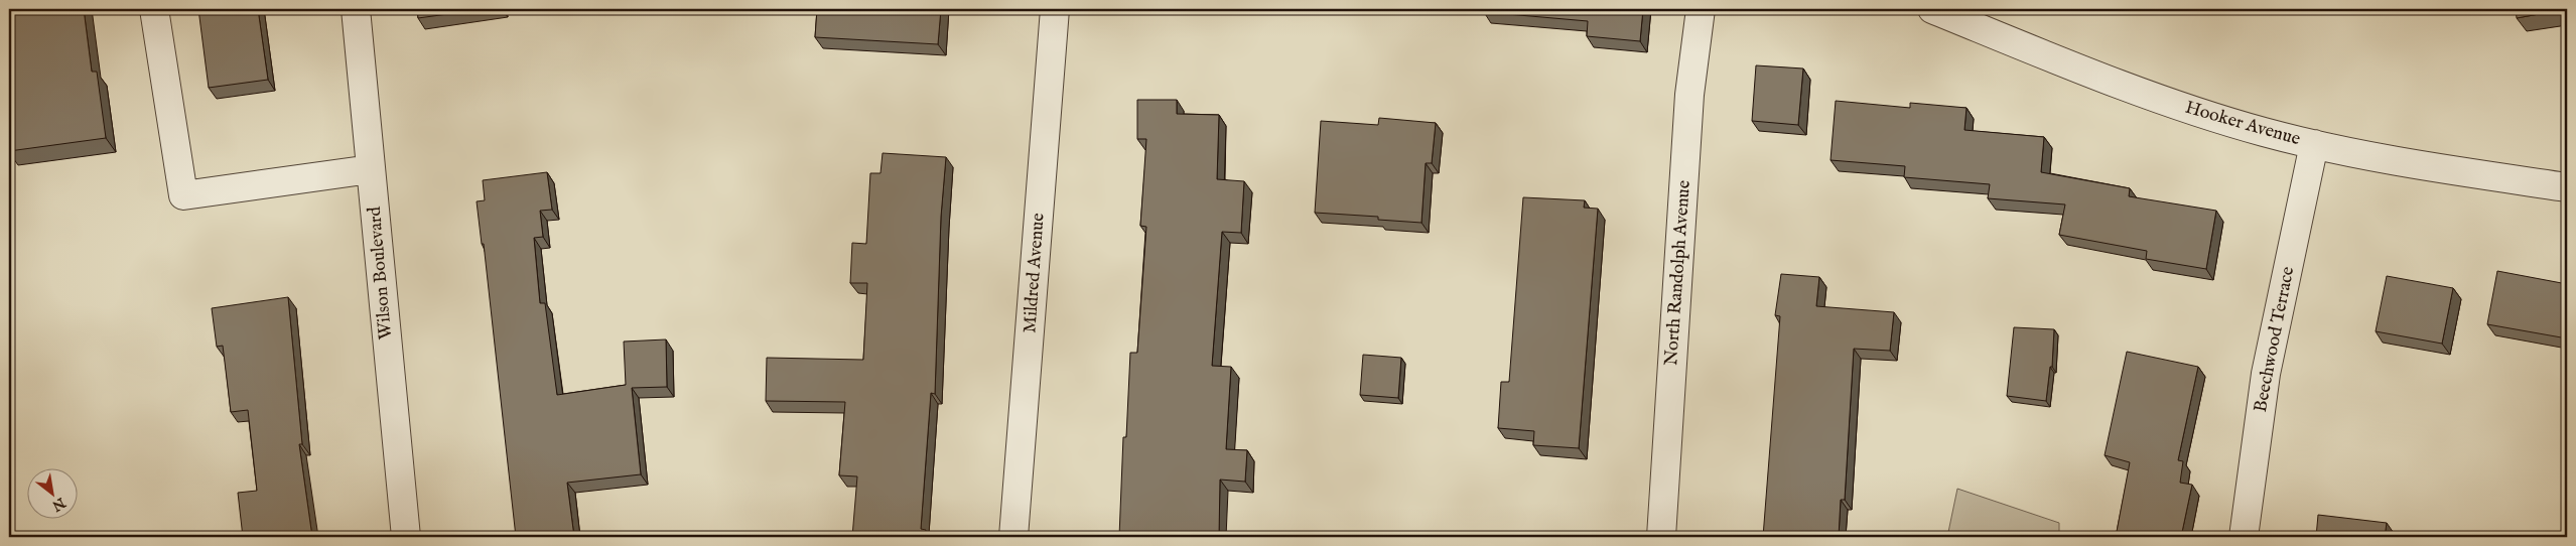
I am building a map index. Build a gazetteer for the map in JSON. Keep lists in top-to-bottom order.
{
  "streets": {
    "street": [
      "Hooker Avenue",
      "Wilson Boulevard",
      "Mildred Avenue",
      "North Randolph Avenue",
      "Beechwood Terrace"
    ]
  },
  "crossings": [
    ["Hooker Avenue", "Beechwood Terrace"]
  ],
  "north": "bottom right"
}
